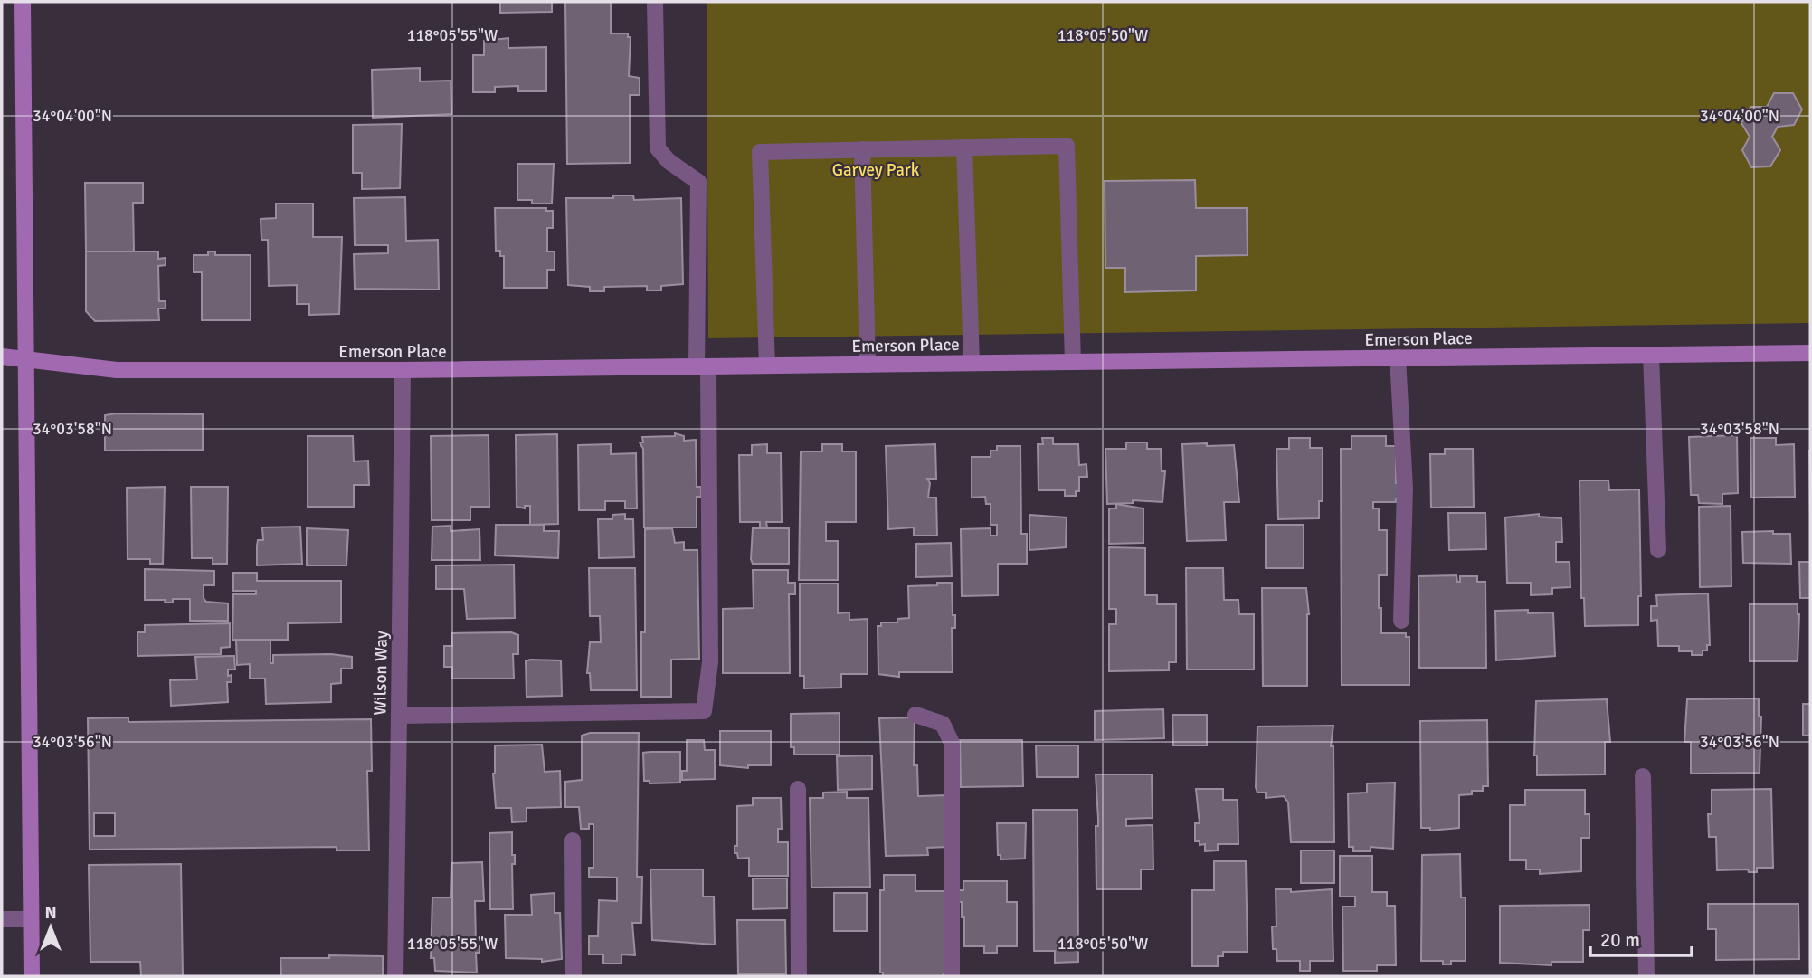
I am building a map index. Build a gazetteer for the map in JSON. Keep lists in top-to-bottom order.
{
  "streets": {
    "street": ["Emerson Place", "Wilson Way"]
  },
  "crossings": [
    ["Emerson Place", "Wilson Way"]
  ],
  "parks": ["Garvey Park"],
  "scale_bar": "20 m",
  "north": "top",
  "coordinates": [
    "118°05'55\"W",
    "118°05'50\"W",
    "34°04'00\"N",
    "34°03'58\"N",
    "34°03'56\"N"
  ]
}
